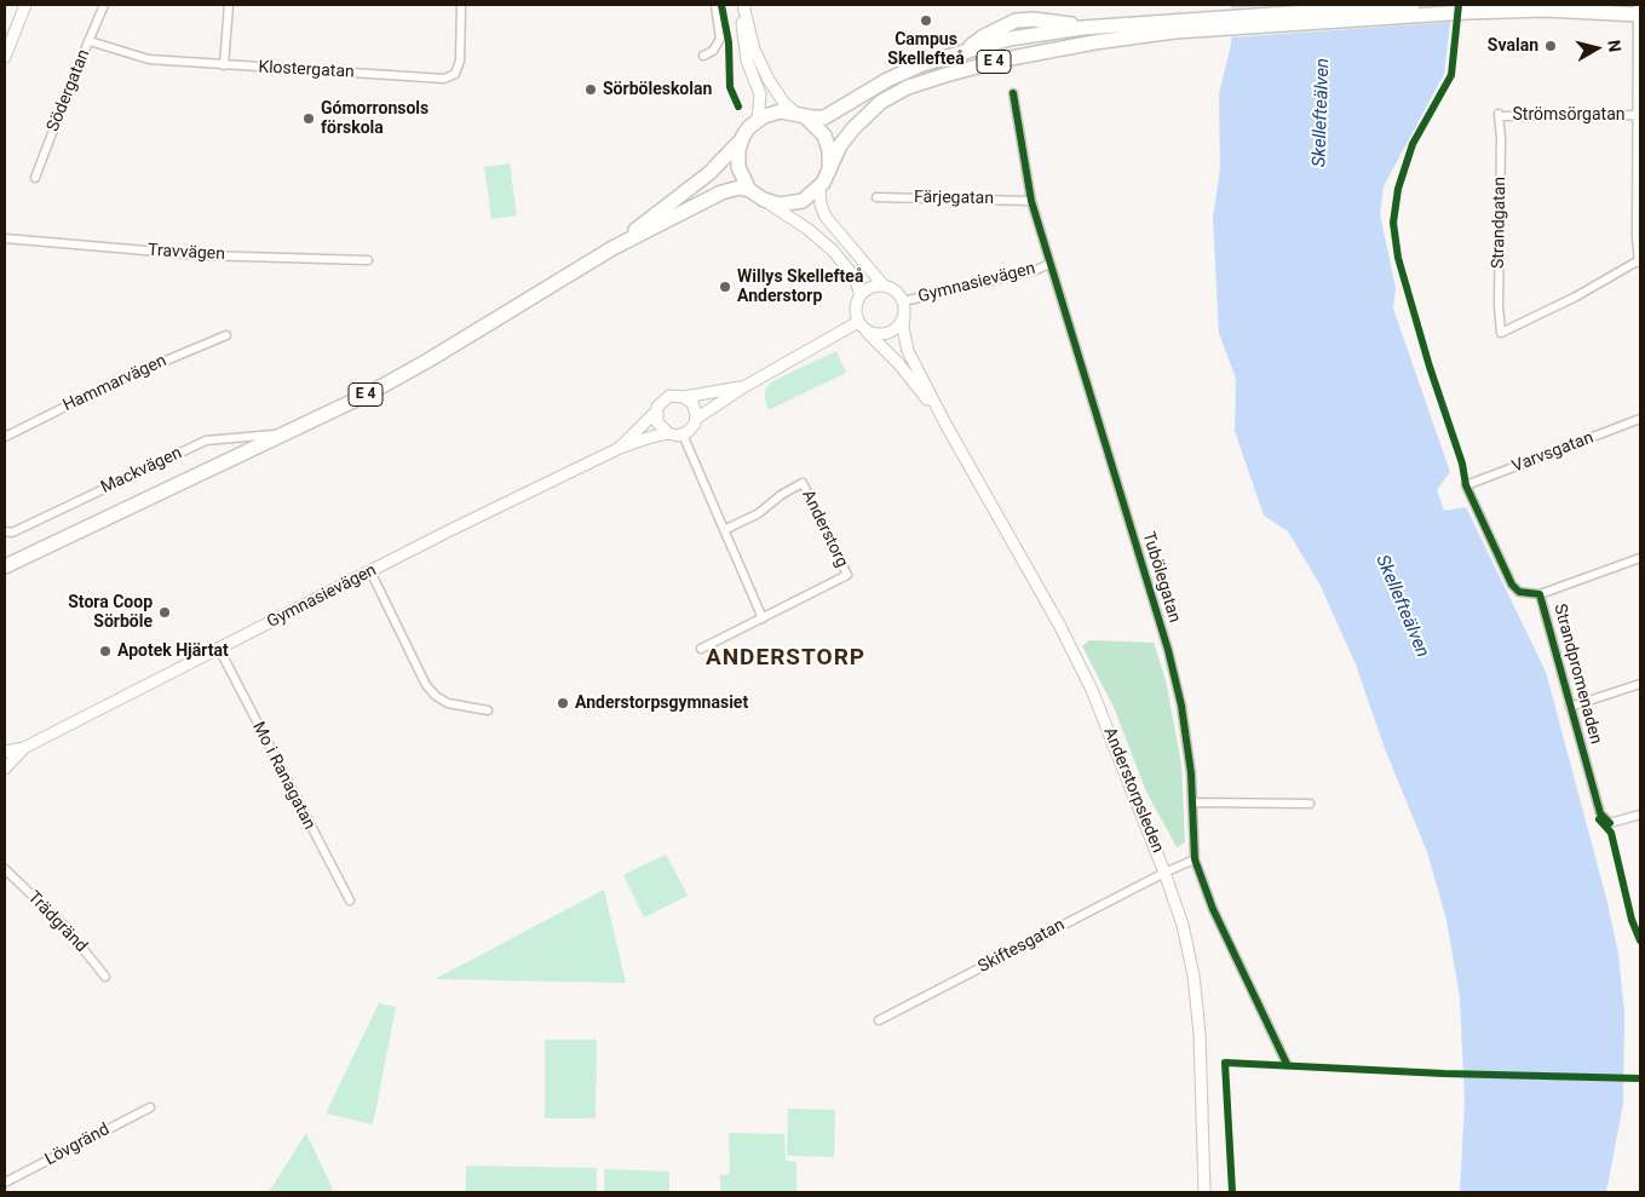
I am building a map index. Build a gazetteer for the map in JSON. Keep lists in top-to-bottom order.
{
  "streets": {
    "highway": ["E 4"],
    "main road": ["Gymnasievägen", "Anderstorpsleden"],
    "street": [
      "Klostergatan",
      "Södergatan",
      "Strömsörgatan",
      "Färjegatan",
      "Strandgatan",
      "Travvägen",
      "Hammarvägen",
      "Varvsgatan",
      "Mackvägen",
      "Anderstorg",
      "Tubölegatan",
      "Strandpromenaden",
      "Mo i Ranagatan",
      "Trädgränd",
      "Skiftesgatan",
      "Lövgränd"
    ]
  },
  "crossings": [
    ["E 4", "Mackvägen"],
    ["Klostergatan", "Södergatan"],
    ["Strömsörgatan", "Strandgatan"],
    ["Färjegatan", "Tubölegatan"],
    ["Gymnasievägen", "Tubölegatan"],
    ["Gymnasievägen", "Mo i Ranagatan"],
    ["Gymnasievägen", "Anderstorpsleden"],
    ["Varvsgatan", "Strandpromenaden"],
    ["Tubölegatan", "Skiftesgatan"],
    ["Anderstorpsleden", "Skiftesgatan"]
  ],
  "districts": ["ANDERSTORP"],
  "water": ["Skellefteälven"],
  "places": [
    "Campus Skellefteå",
    "Svalan",
    "Sörböleskolan",
    "Gómorronsols förskola",
    "Willys Skellefteå Anderstorp",
    "Stora Coop Sörböle",
    "Apotek Hjärtat",
    "Anderstorpsgymnasiet"
  ],
  "north": "right"
}
